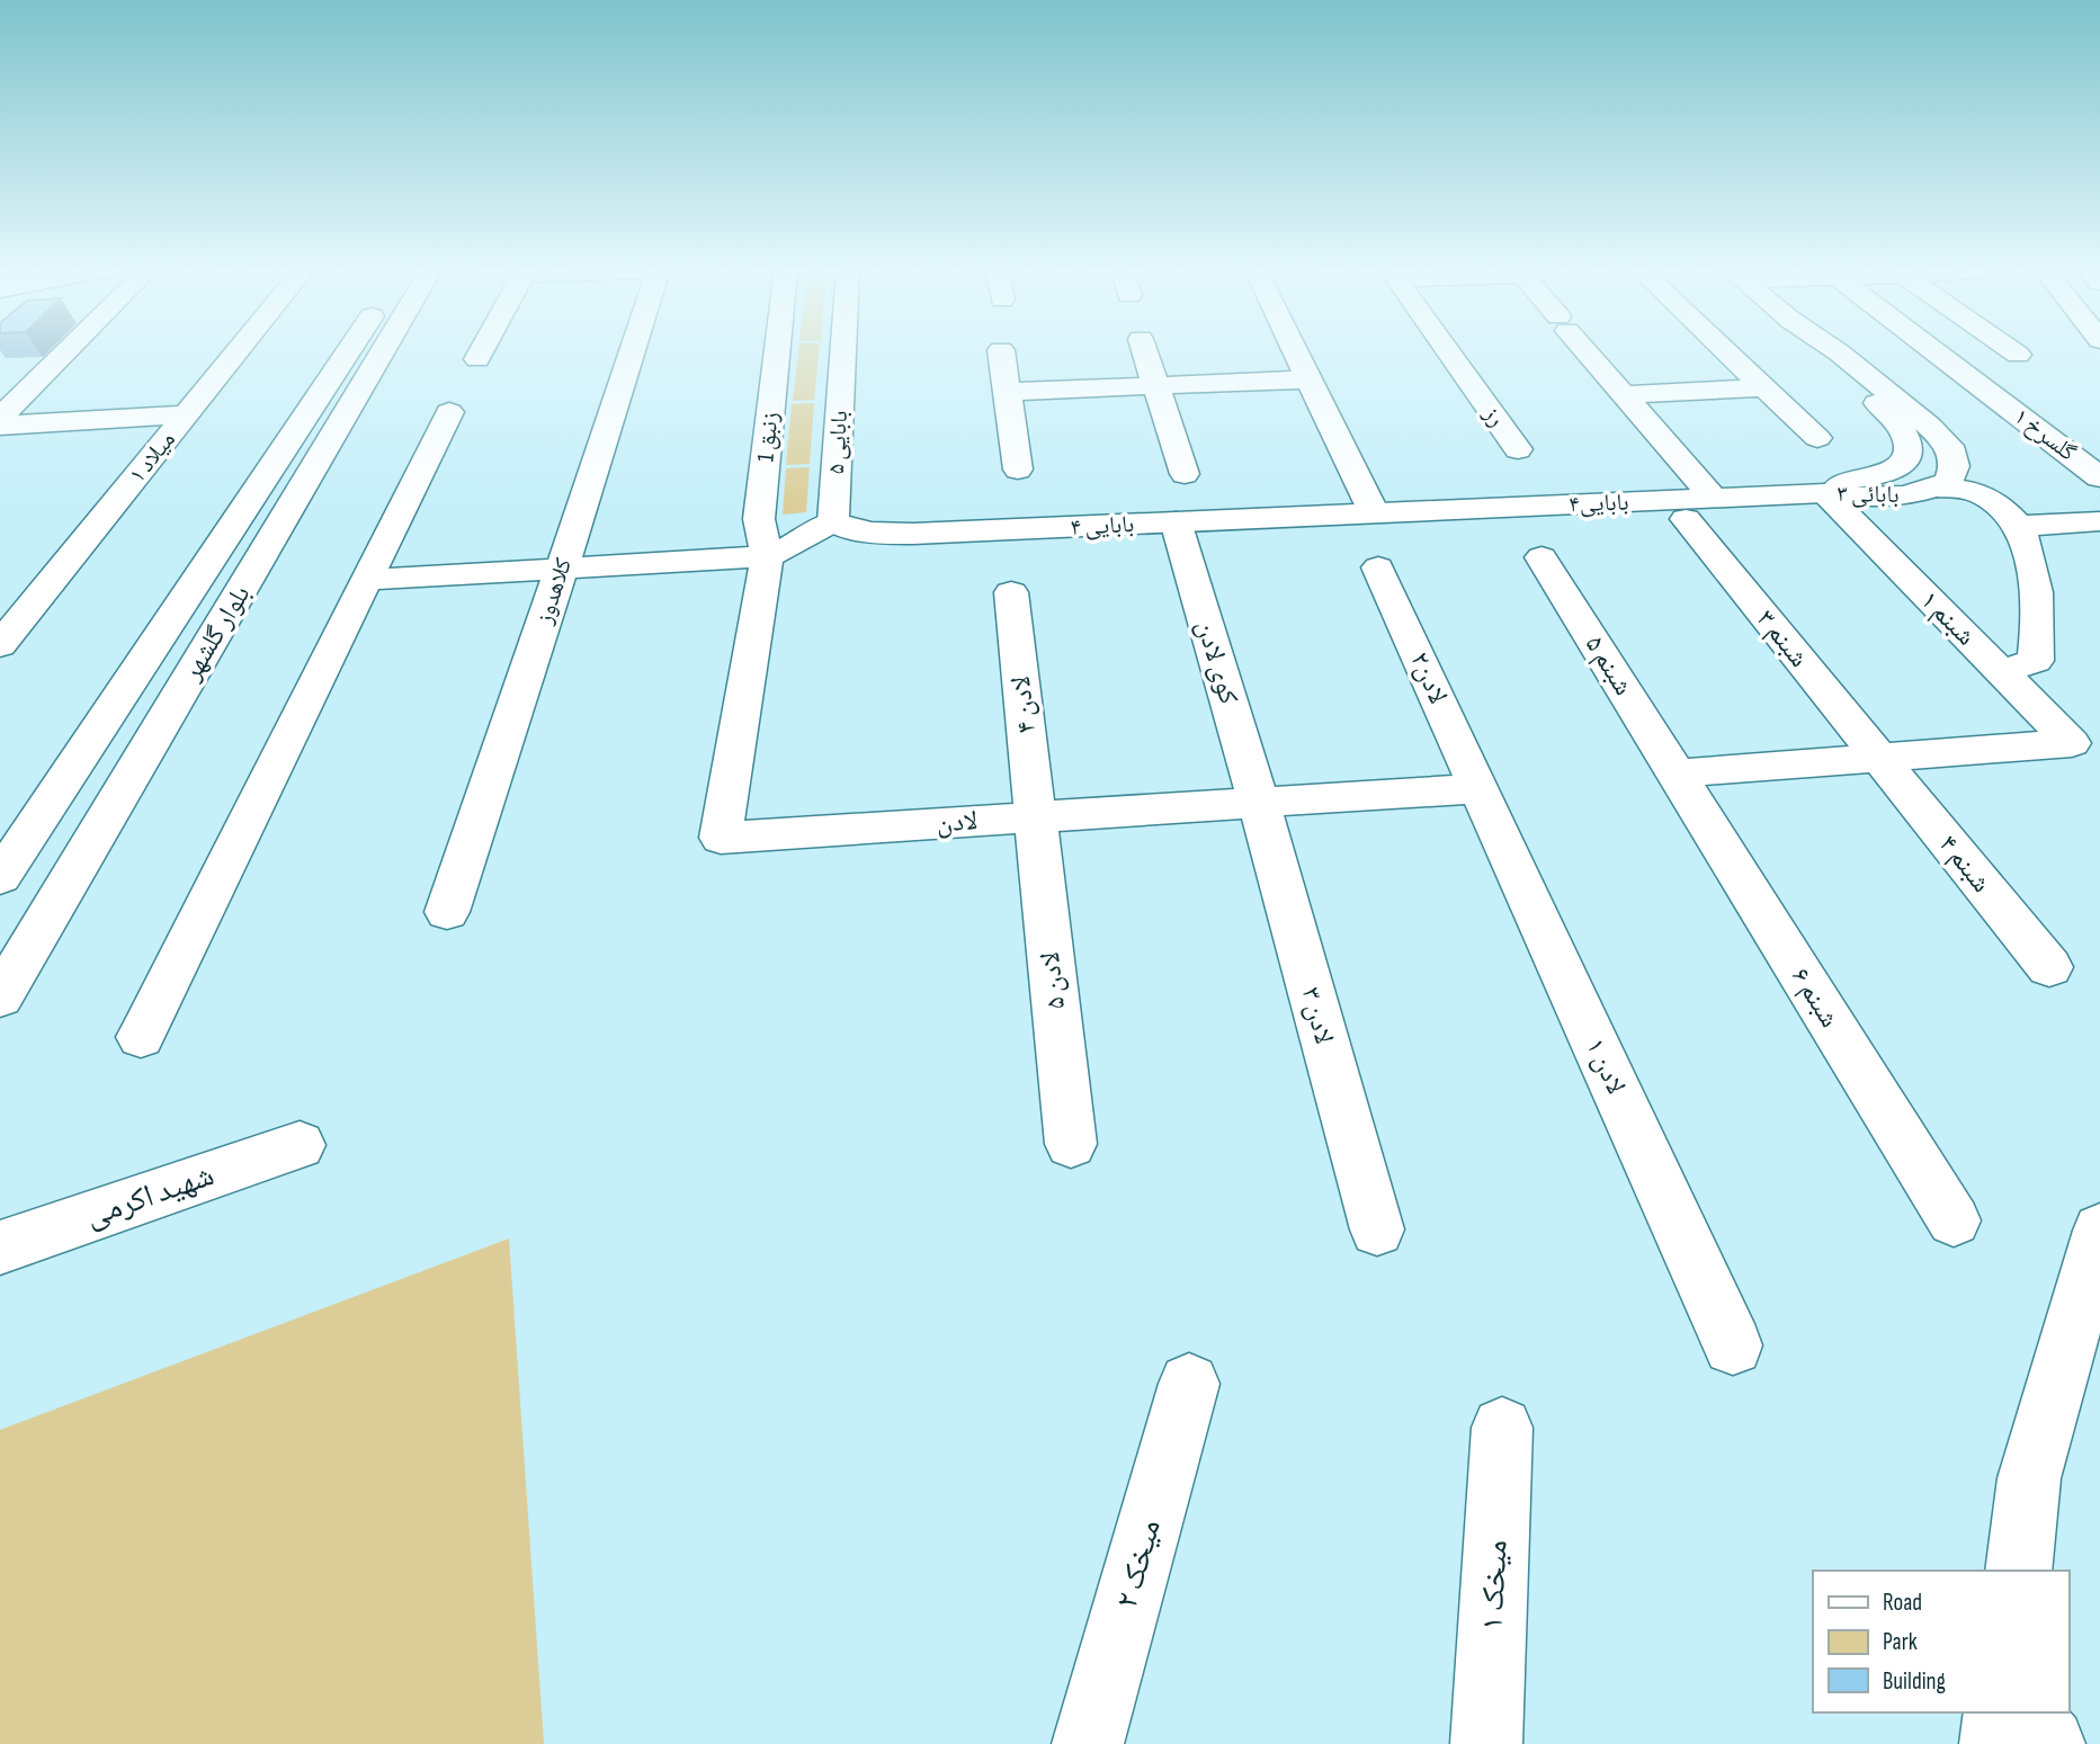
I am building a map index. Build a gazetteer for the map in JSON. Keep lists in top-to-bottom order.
{
  "streets": {
    "street": [
      "رز",
      "گلسرخ ۱",
      "زنبق 1",
      "۵ بابایی",
      "میلاد ۱",
      "بابائی ۳",
      "بابایی۴",
      "بابایی ۴",
      "کلاهدوز",
      "شبنم ۱",
      "بلوار گلشهر",
      "شبنم ۳",
      "کوی لادن",
      "شبنم ۵",
      "لادن۲",
      "لادن ۴",
      "لادن",
      "شبنم ۴",
      "لادن ۵",
      "شبنم ۶",
      "لادن ۳",
      "لادن ۱",
      "شهید اکرمی",
      "میخک ۲",
      "میخک ۱"
    ]
  },
  "crossings": [
    ["زنبق 1", "لادن"],
    ["۵ بابایی", "بابایی ۴"],
    ["بابائی ۳", "بابایی۴"],
    ["بابائی ۳", "شبنم ۱"],
    ["بابایی۴", "بابایی ۴"],
    ["بابایی۴", "شبنم ۱"],
    ["بابایی ۴", "کوی لادن"],
    ["شبنم ۱", "شبنم ۳"],
    ["شبنم ۱", "شبنم ۴"],
    ["شبنم ۳", "شبنم ۴"],
    ["کوی لادن", "لادن"],
    ["کوی لادن", "لادن ۳"],
    ["شبنم ۵", "شبنم ۶"],
    ["لادن۲", "لادن"],
    ["لادن۲", "لادن ۱"],
    ["لادن ۴", "لادن"],
    ["لادن ۴", "لادن ۵"],
    ["لادن", "لادن ۵"],
    ["لادن", "لادن ۳"],
    ["لادن", "لادن ۱"]
  ],
  "legend": ["Road", "Park", "Building"]
}
